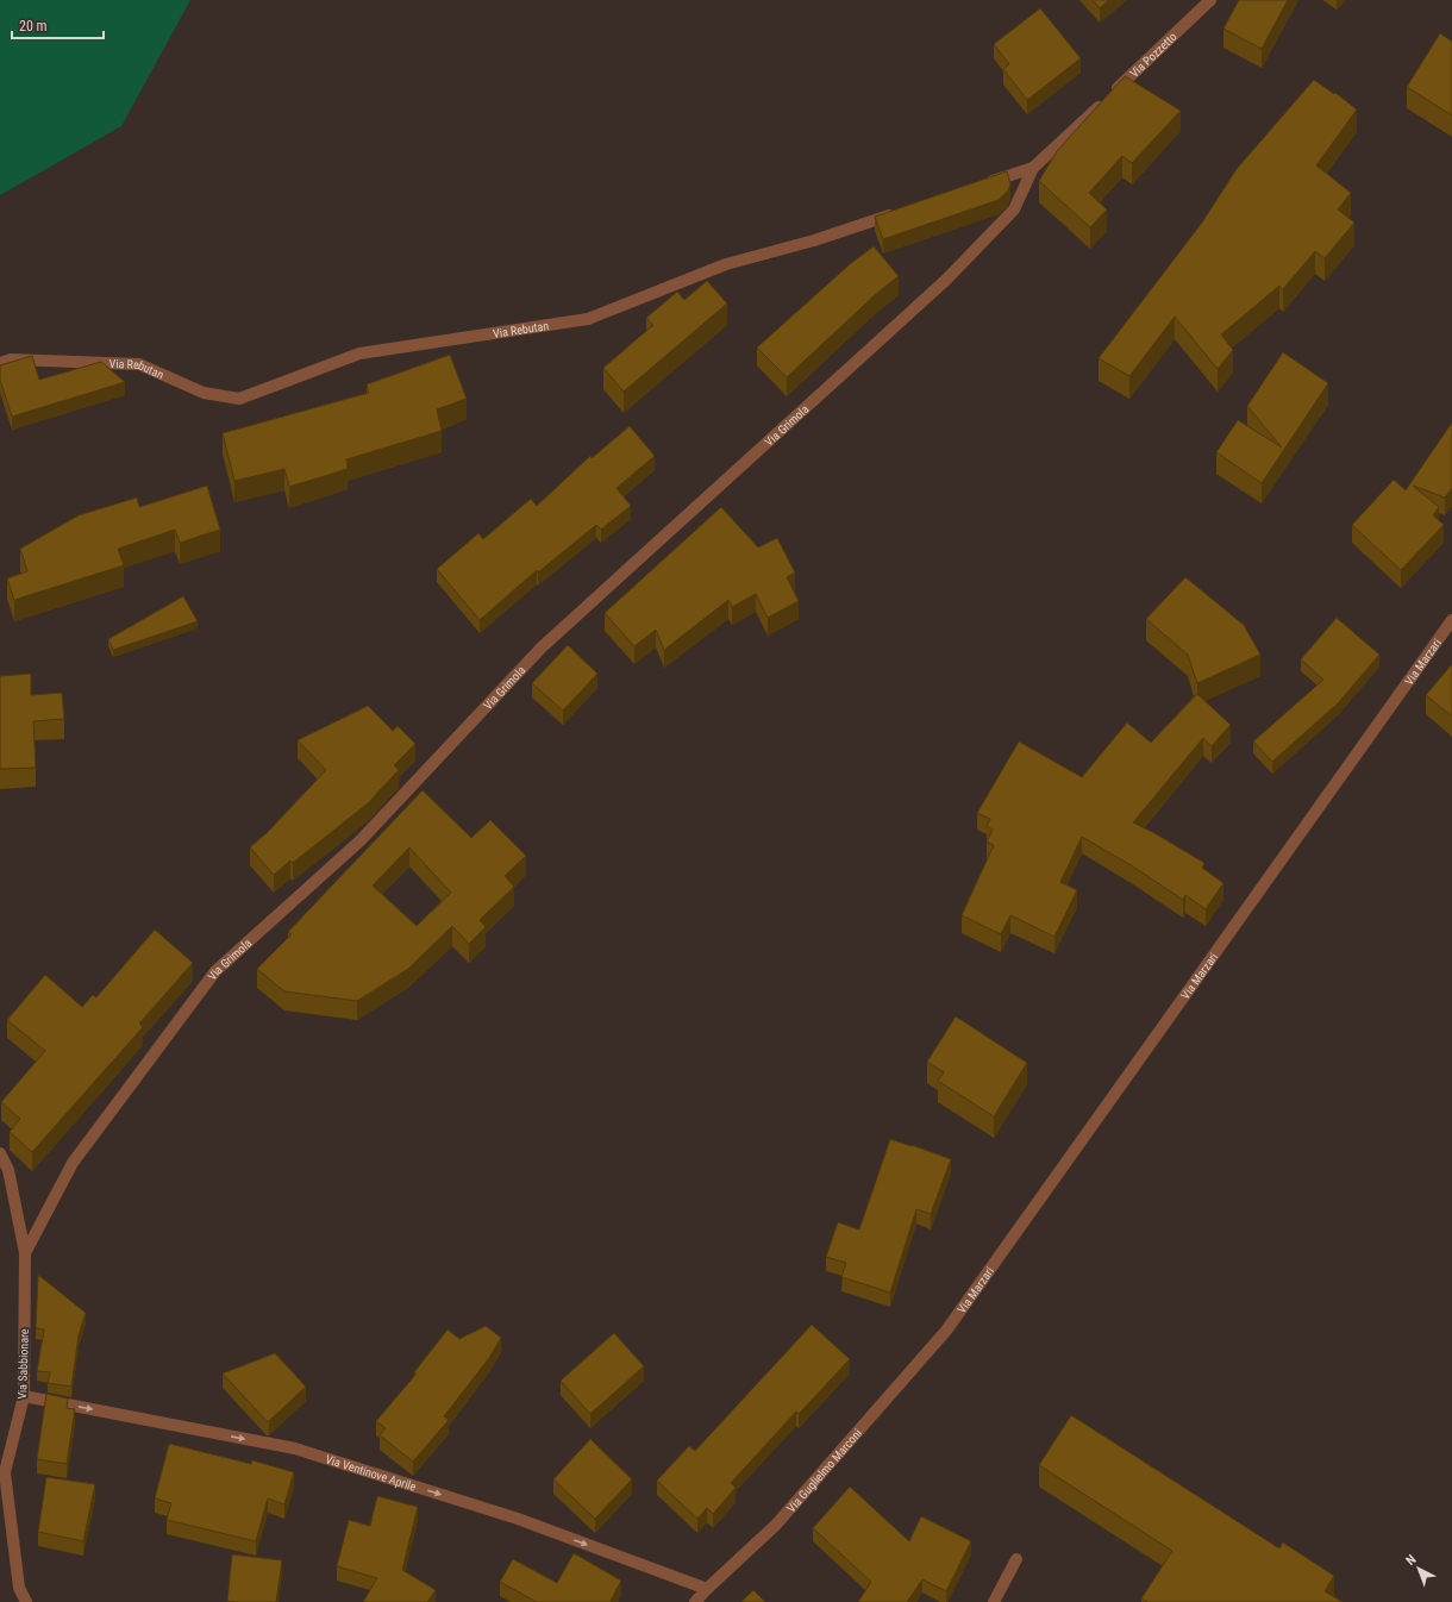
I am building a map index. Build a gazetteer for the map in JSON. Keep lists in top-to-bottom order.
{
  "streets": {
    "street": [
      "Via Pozzetto",
      "Via Rebutan",
      "Via Grimola",
      "Via Marzari",
      "Via Sabbionare",
      "Via Guglielmo Marconi",
      "Via Ventinove Aprile"
    ]
  },
  "crossings": [
    ["Via Pozzetto", "Via Grimola"],
    ["Via Grimola", "Via Sabbionare"],
    ["Via Marzari", "Via Guglielmo Marconi"],
    ["Via Sabbionare", "Via Ventinove Aprile"],
    ["Via Guglielmo Marconi", "Via Ventinove Aprile"]
  ],
  "one_way": ["Via Ventinove Aprile"],
  "scale_bar": "20 m",
  "north": "top left"
}
